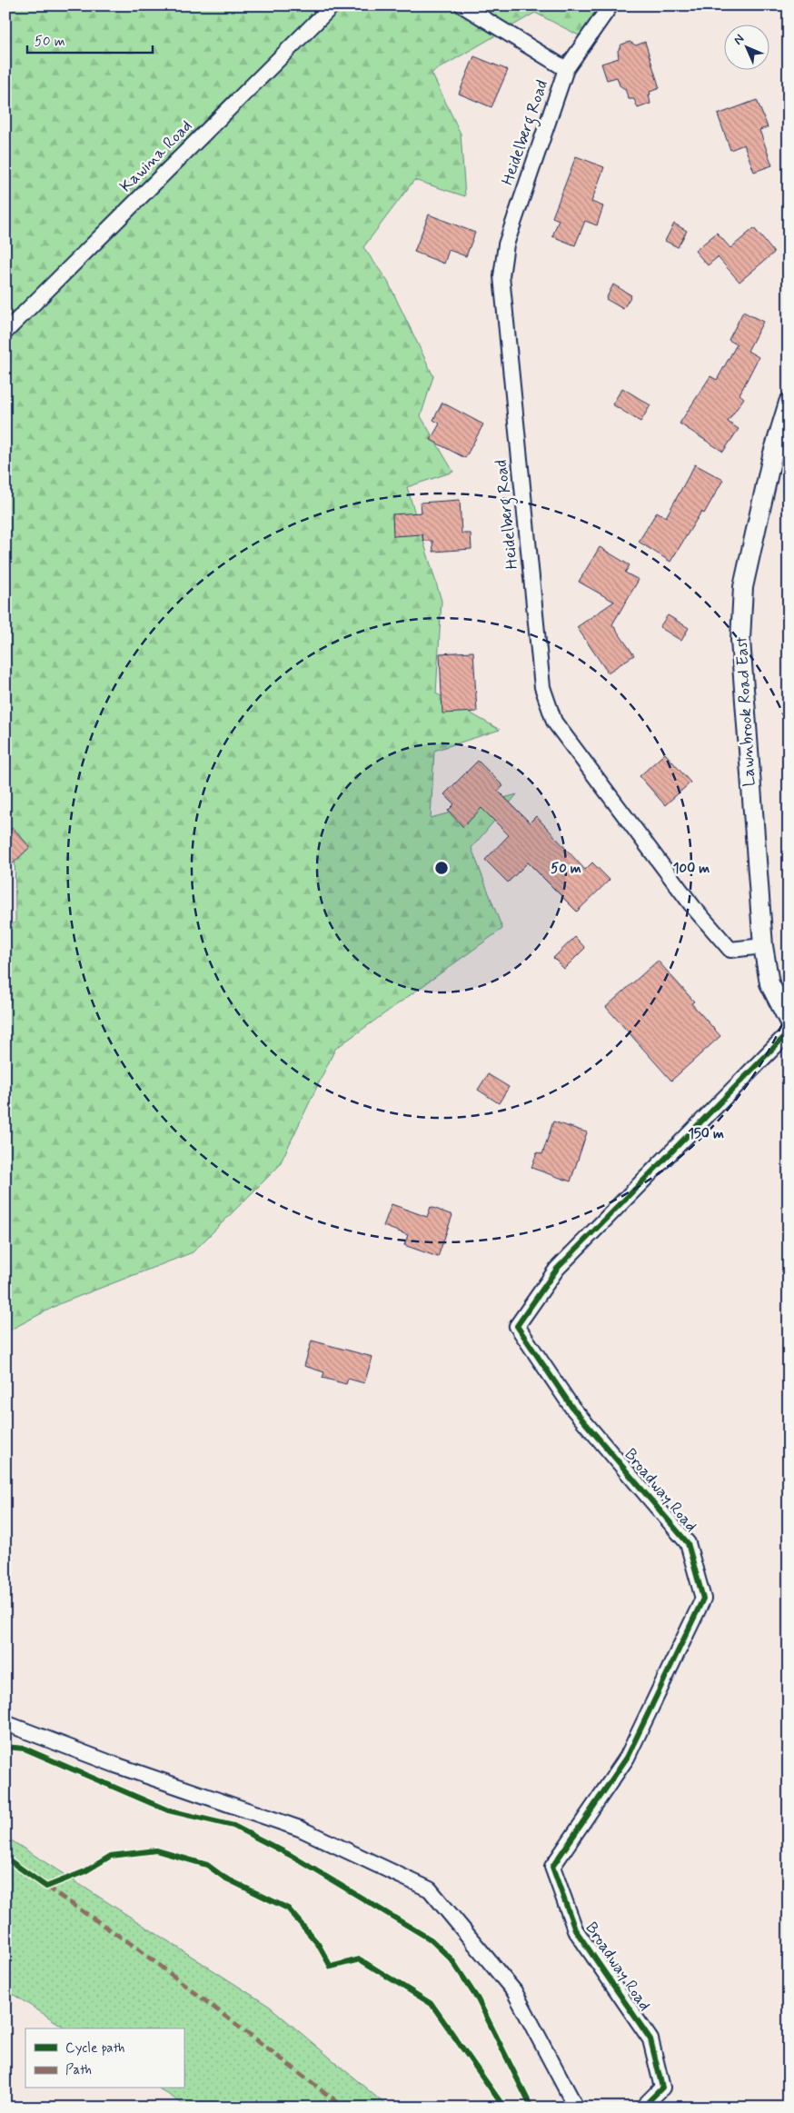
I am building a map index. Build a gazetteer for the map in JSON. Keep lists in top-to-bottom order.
{
  "streets": {
    "street": [
      "Heidelberg Road",
      "Kawina Road",
      "Lawnbrook Road East",
      "Broadway Road"
    ]
  },
  "crossings": [
    ["Heidelberg Road", "Lawnbrook Road East"]
  ],
  "legend": ["Cycle path", "Path"],
  "scale_bar": "50 m",
  "north": "top left",
  "rings": ["50 m", "100 m", "150 m"]
}
